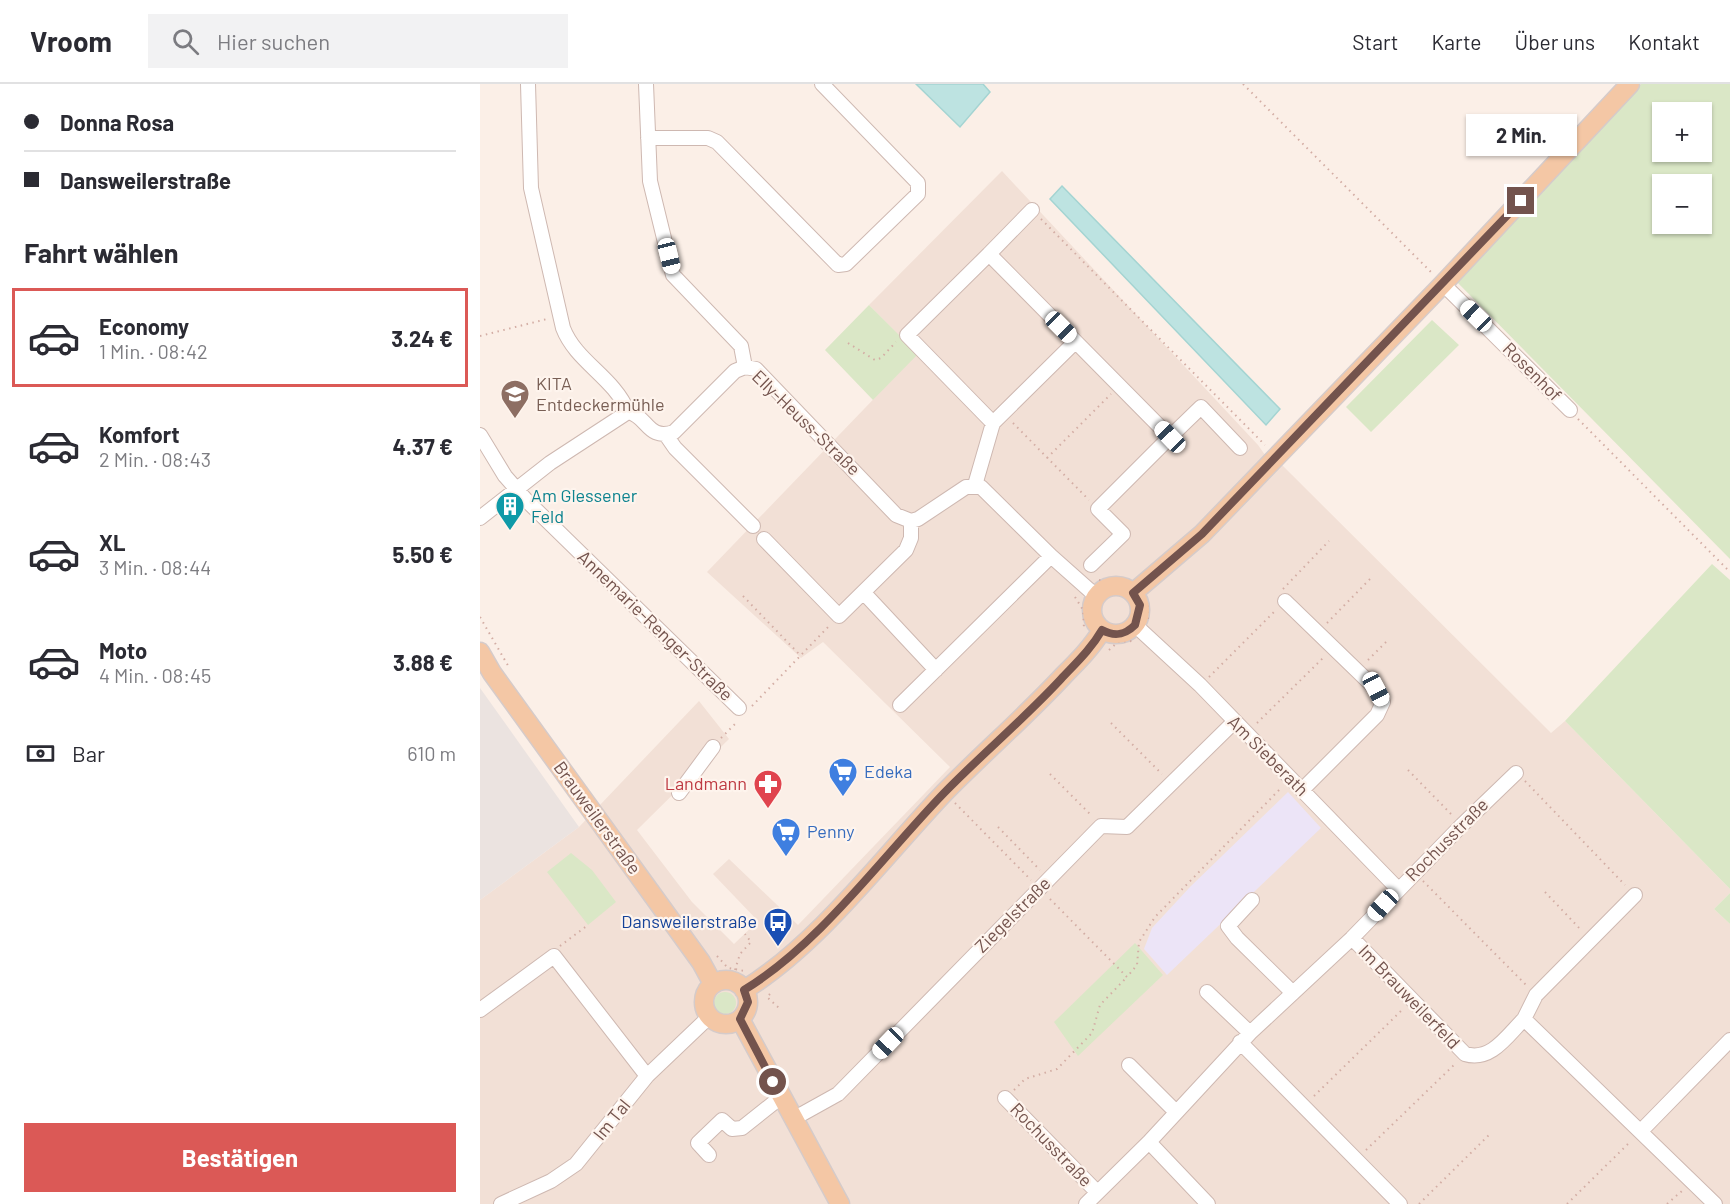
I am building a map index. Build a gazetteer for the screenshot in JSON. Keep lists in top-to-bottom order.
{
  "streets": {
    "main road": ["Brauweilerstraße"],
    "street": [
      "Rosenhof",
      "Elly-Heuss-Straße",
      "Annemarie-Renger-Straße",
      "Am Sieberath",
      "Rochusstraße",
      "Ziegelstraße",
      "Im Brauweilerfeld",
      "Im Tal"
    ]
  },
  "crossings": [
    ["Am Sieberath", "Rochusstraße"],
    ["Brauweilerstraße", "Im Tal"],
    ["Rochusstraße", "Im Brauweilerfeld"]
  ],
  "places": {
    "school or university": ["KITA Entdeckermühle"],
    "building": ["Am Glessener Feld"],
    "supermarket": ["Edeka", "Penny"],
    "pharmacy": ["Landmann"],
    "bus stop": ["Dansweilerstraße"]
  },
  "page": {
    "header": "Vroom",
    "search": "Hier suchen",
    "nav": [
      "Start",
      "Karte",
      "Über uns",
      "Kontakt"
    ],
    "banner": ["Donna Rosa", "Dansweilerstraße"],
    "map_buttons": ["+", "−"],
    "bubble": "2 Min.",
    "heading": "Fahrt wählen",
    "list": [
      {
        "name": "Economy",
        "note": "1 Min. · 08:42",
        "value": "3.24 €"
      },
      {
        "name": "Komfort",
        "note": "2 Min. · 08:43",
        "value": "4.37 €"
      },
      {
        "name": "XL",
        "note": "3 Min. · 08:44",
        "value": "5.50 €"
      },
      {
        "name": "Moto",
        "note": "4 Min. · 08:45",
        "value": "3.88 €"
      }
    ],
    "pay": ["Bar", "610 m"],
    "buttons": "Bestätigen"
  }
}
